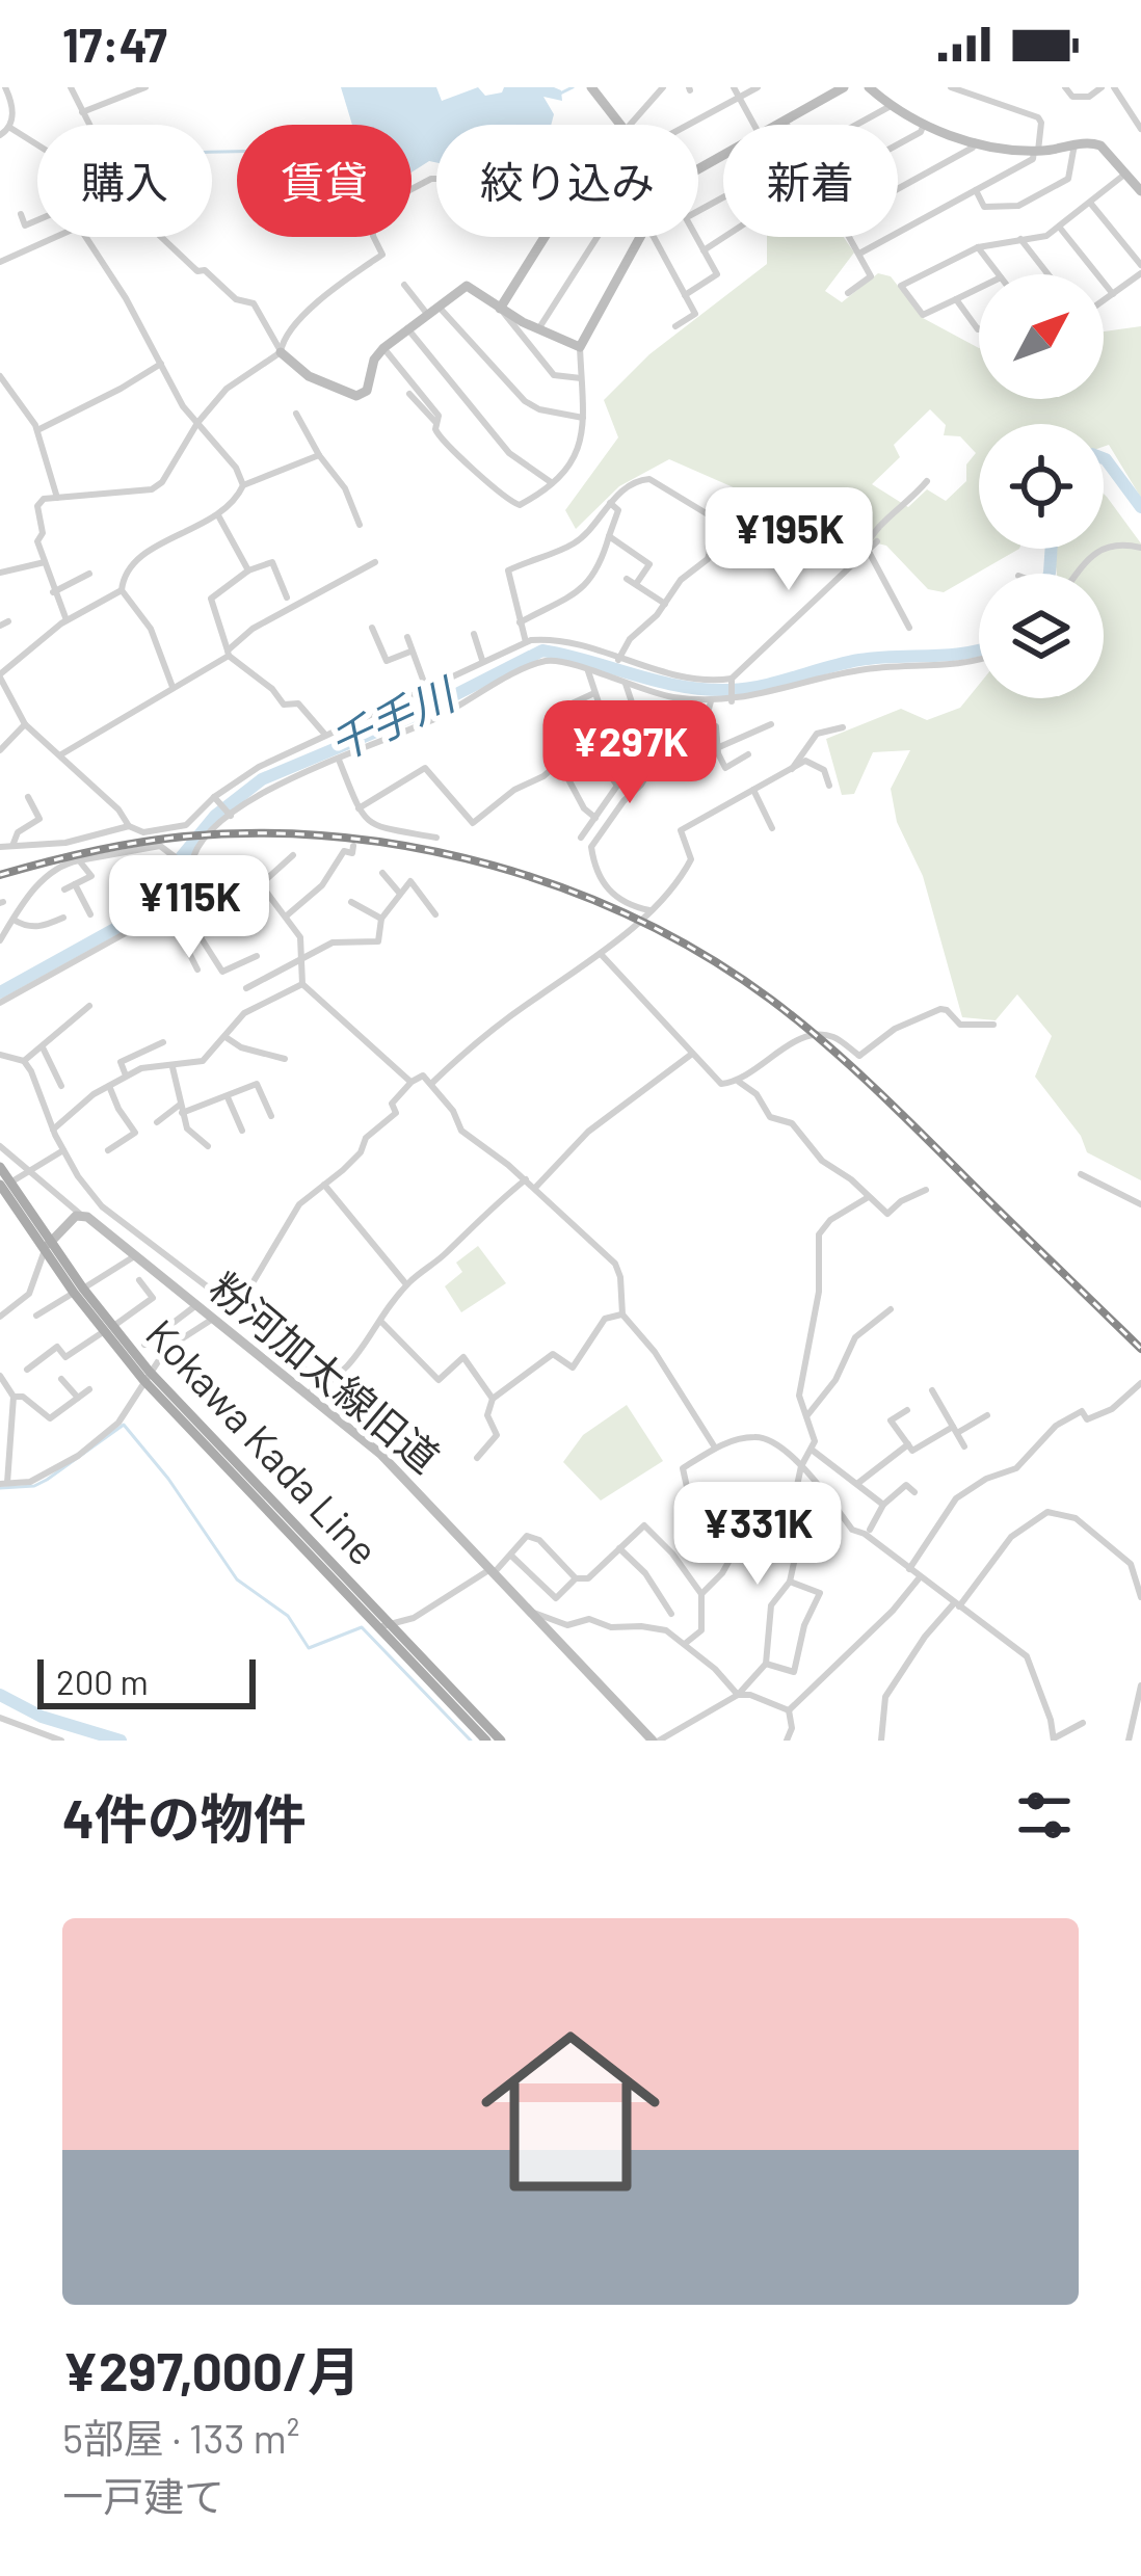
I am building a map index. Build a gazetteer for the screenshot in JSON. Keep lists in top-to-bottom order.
{
  "streets": {
    "main road": ["Kokawa Kada Line"],
    "street": ["粉河加太線旧道"]
  },
  "water": ["千手川"],
  "scale_bar": "200 m",
  "north": "top right",
  "page": {
    "status": "17:47",
    "chip": [
      "購入",
      "賃貸",
      "絞り込み",
      "新着"
    ],
    "price": [
      "¥195K",
      "¥297K",
      "¥115K",
      "¥331K"
    ],
    "scale": "200 m",
    "heading": "4件の物件",
    "list": [
      {
        "name": "¥297,000/月",
        "note": "5部屋 · 133 m² · 一戸建て"
      }
    ]
  }
}
